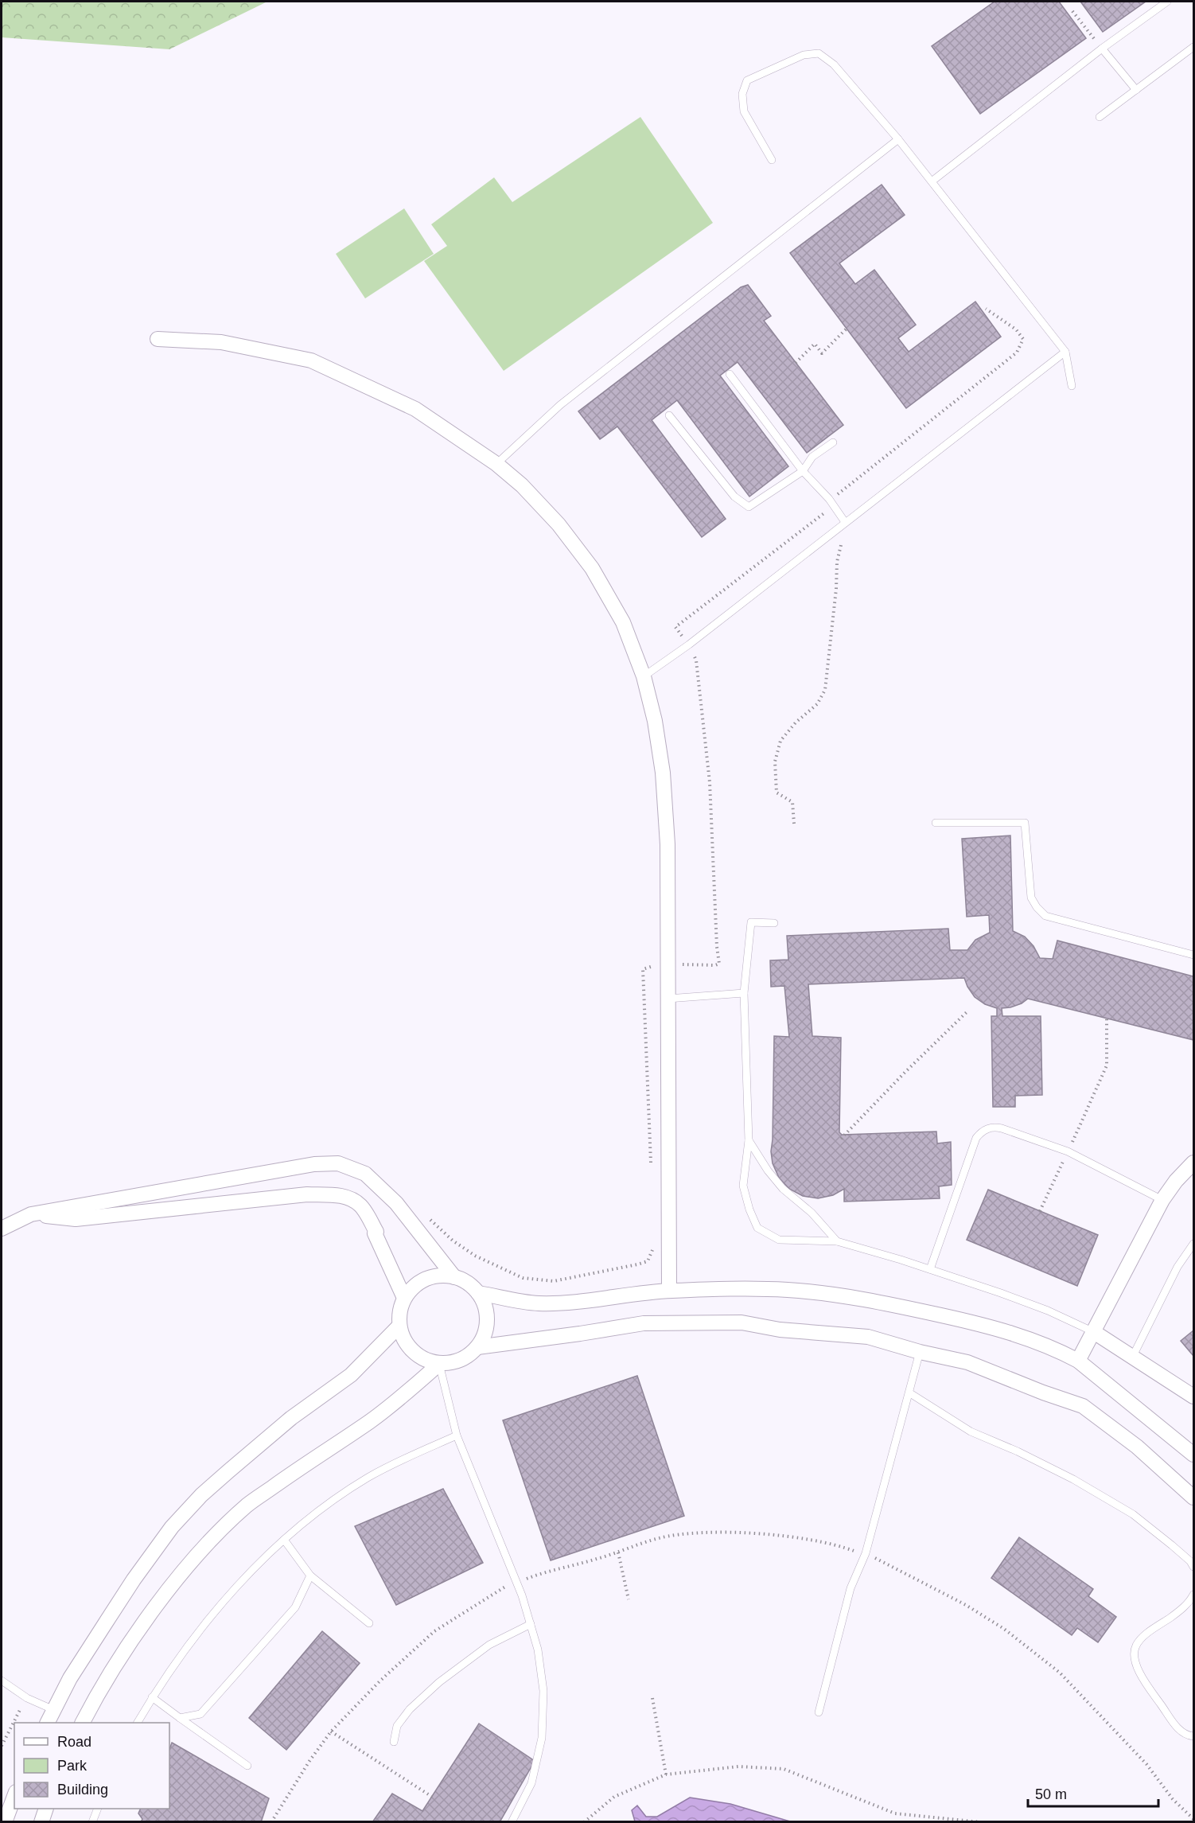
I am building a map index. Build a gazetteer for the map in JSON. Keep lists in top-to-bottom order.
{
  "legend": ["Road", "Park", "Building"],
  "scale_bar": "50 m"
}
